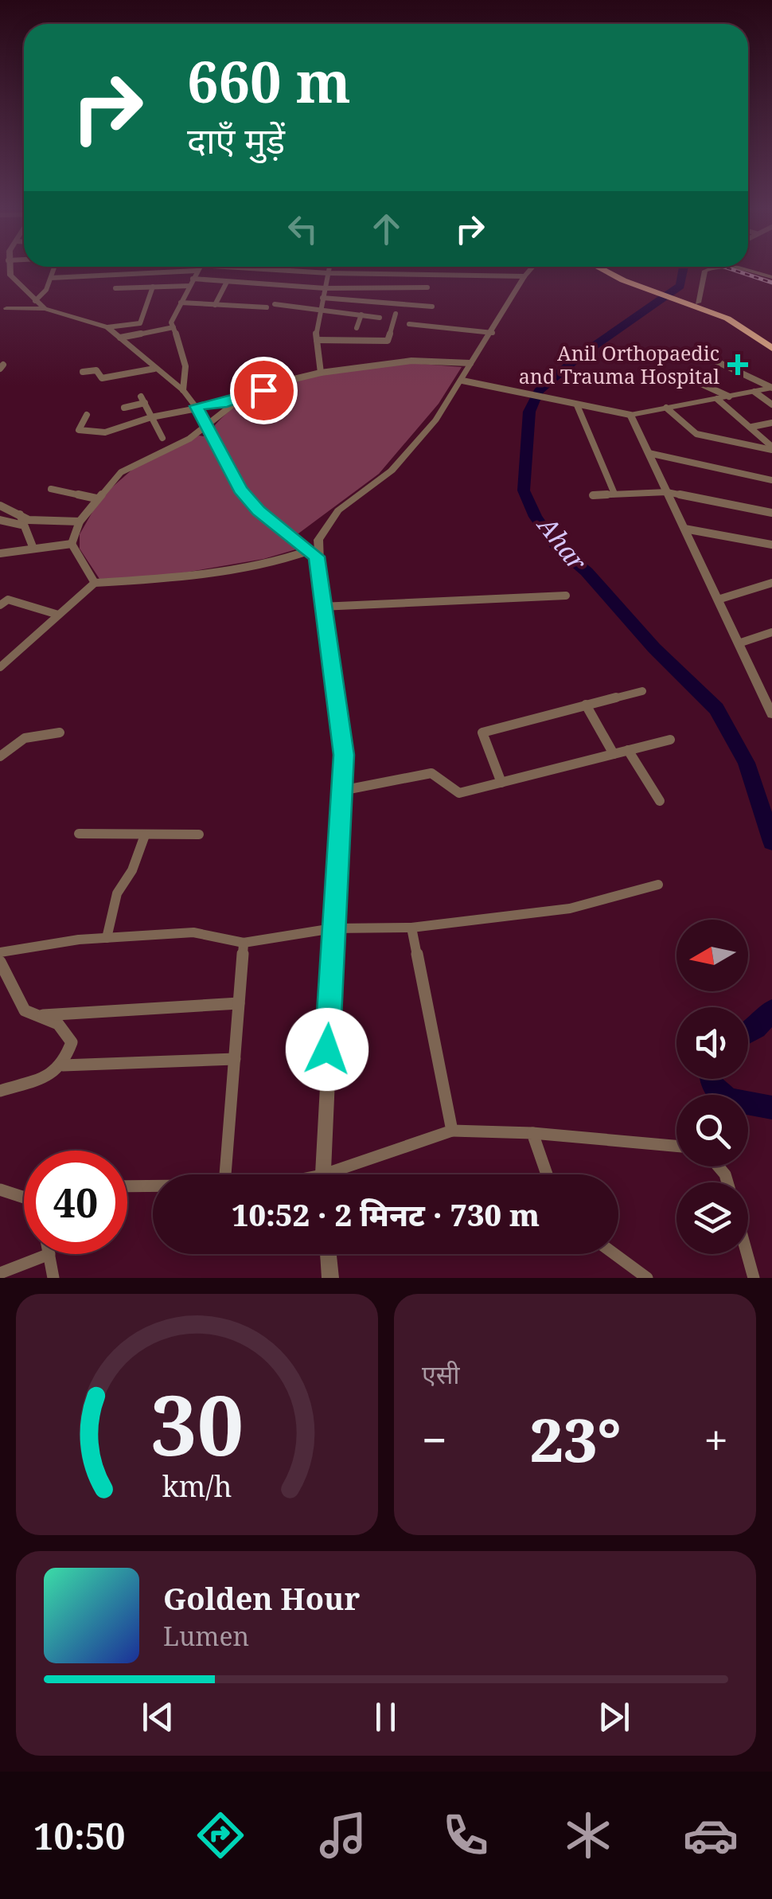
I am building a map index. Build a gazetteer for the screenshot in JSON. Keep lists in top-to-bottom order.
{
  "water": ["Ahar"],
  "places": {
    "health": ["Anil Orthopaedic and Trauma Hospital"]
  },
  "north": "left",
  "page": {
    "turn": ["660 m", "दाएँ मुड़ें"],
    "limit": "40",
    "trip": "10:52 · 2 मिनट · 730 m",
    "tile": "एसी",
    "heat": ["−", "23°", "+"],
    "song": ["Golden Hour", "Lumen"],
    "tabs": "10:50",
    "gauge": ["30", "km/h"]
  }
}
